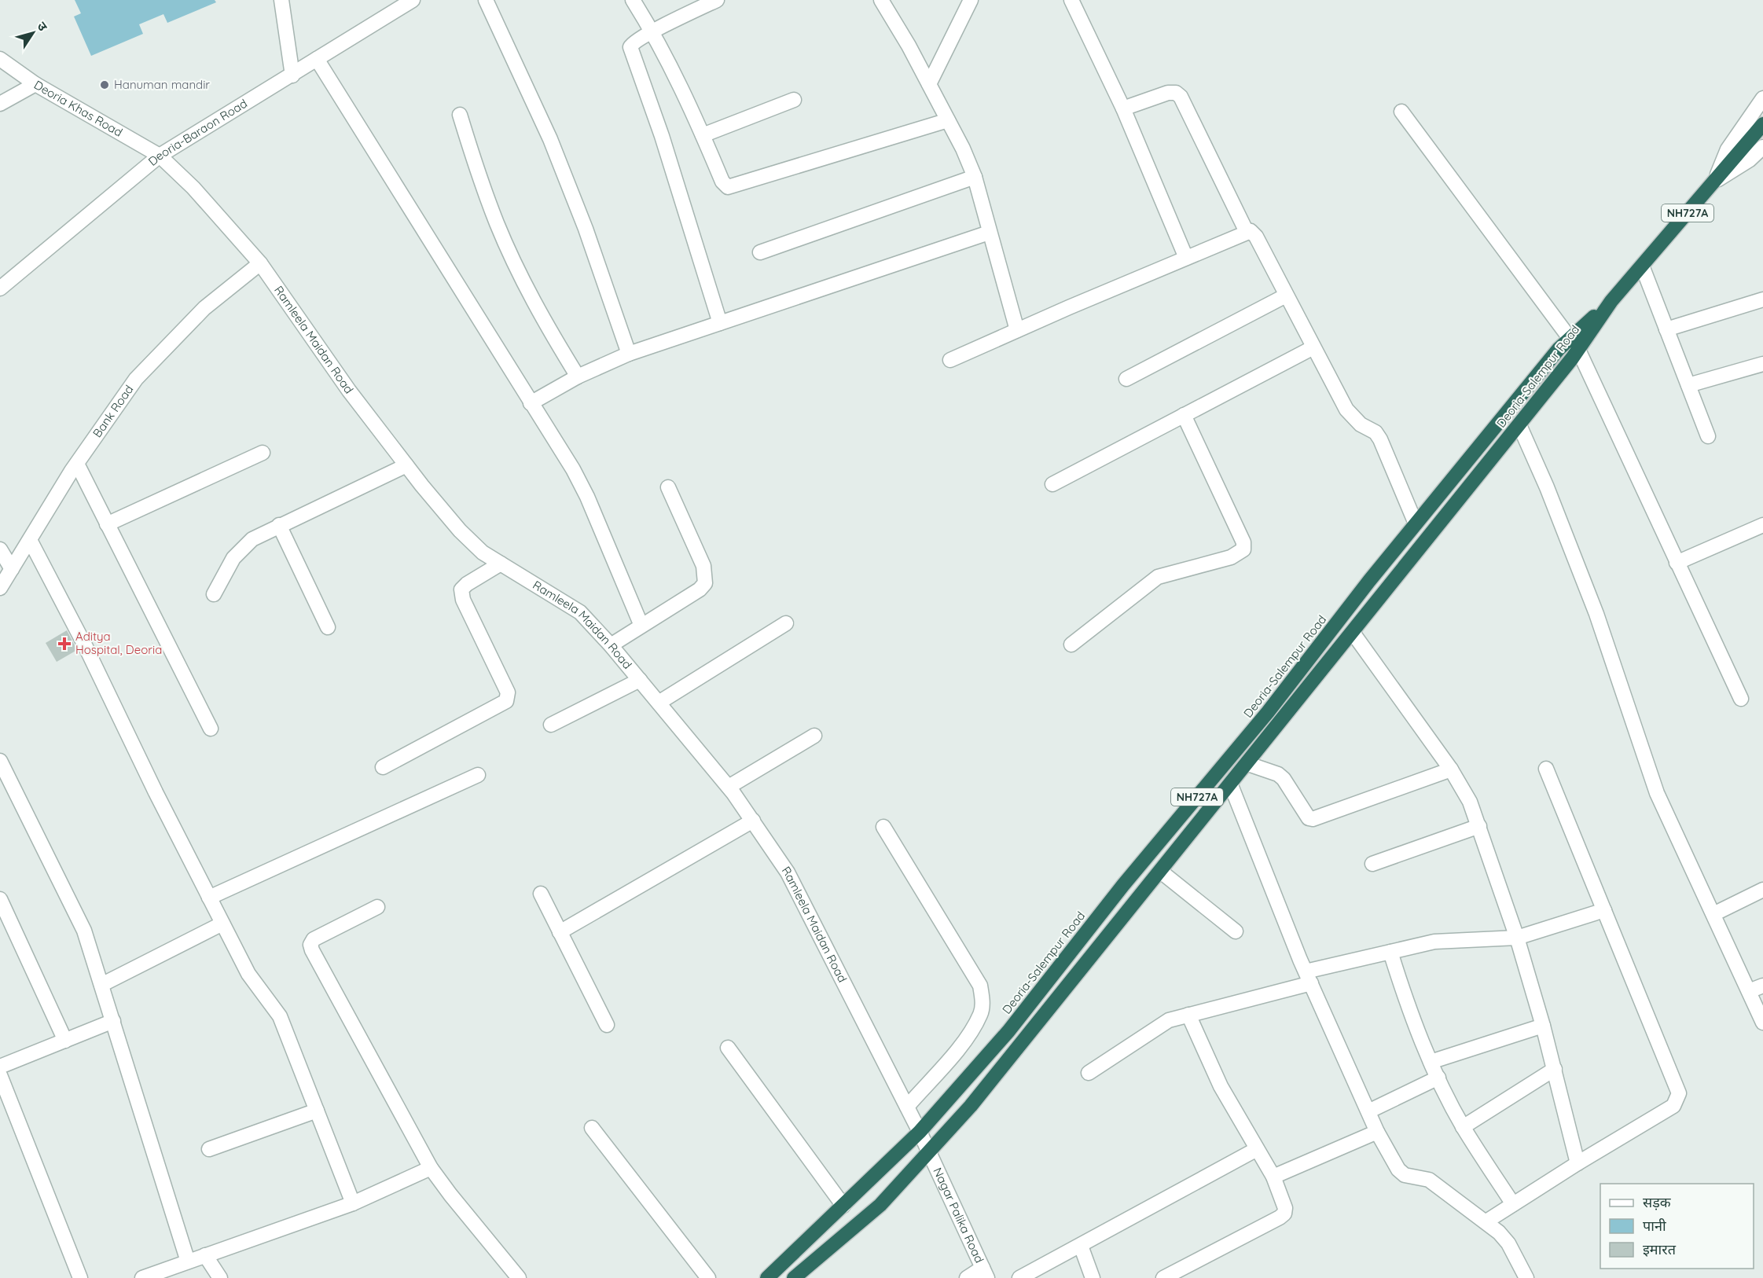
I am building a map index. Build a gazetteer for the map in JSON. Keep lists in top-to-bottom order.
{
  "streets": {
    "highway": ["NH727A", "Deoria-Salempur Road"],
    "street": [
      "Deoria Khas Road",
      "Deoria-Baraon Road",
      "Ramleela Maidan Road",
      "Bank Road",
      "Nagar Palika Road"
    ]
  },
  "crossings": [
    ["Deoria Khas Road", "Deoria-Baraon Road"],
    ["Deoria Khas Road", "Ramleela Maidan Road"],
    ["Deoria-Baraon Road", "Ramleela Maidan Road"],
    ["NH727A", "Deoria-Salempur Road"],
    ["Ramleela Maidan Road", "Deoria-Salempur Road"],
    ["Ramleela Maidan Road", "Bank Road"],
    ["Ramleela Maidan Road", "Nagar Palika Road"],
    ["Deoria-Salempur Road", "Nagar Palika Road"]
  ],
  "places": {
    "other": ["Hanuman mandir"],
    "health": ["Aditya Hospital, Deoria"]
  },
  "legend": ["सड़क", "पानी", "इमारत"],
  "north": "top right"
}
